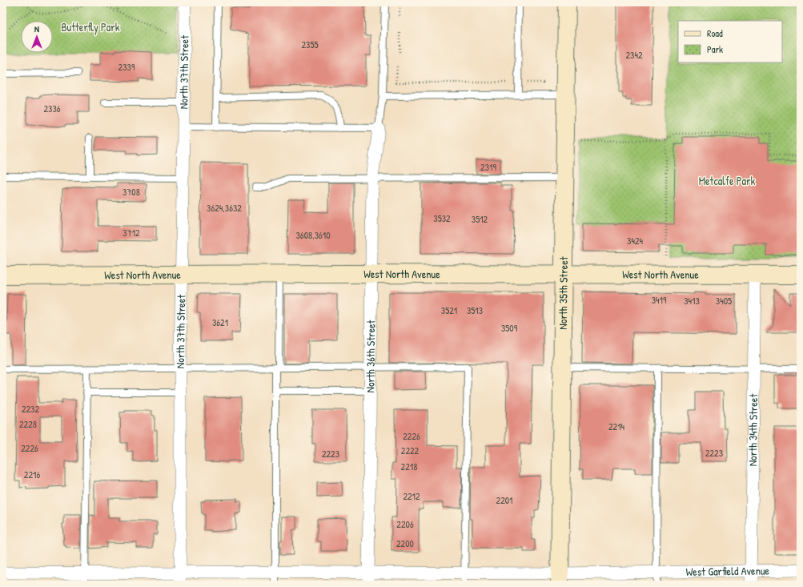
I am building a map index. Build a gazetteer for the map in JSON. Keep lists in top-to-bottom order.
{
  "streets": {
    "main road": ["West North Avenue", "North 35th Street"],
    "street": [
      "North 37th Street",
      "North 36th Street",
      "North 34th Street",
      "West Garfield Avenue"
    ]
  },
  "crossings": [
    ["North 37th Street", "West North Avenue"],
    ["North 37th Street", "West Garfield Avenue"],
    ["West North Avenue", "North 35th Street"],
    ["West North Avenue", "North 36th Street"],
    ["West North Avenue", "North 34th Street"],
    ["North 35th Street", "West Garfield Avenue"],
    ["North 36th Street", "West Garfield Avenue"],
    ["North 34th Street", "West Garfield Avenue"]
  ],
  "parks": ["Butterfly Park", "Metcalfe Park"],
  "house_numbers": [
    "2355",
    "2342",
    "2339",
    "2336",
    "2319",
    "3708",
    "3624,3632",
    "3532",
    "3512",
    "3712",
    "3608,3610",
    "3424",
    "3419",
    "3413",
    "3405",
    "3521",
    "3513",
    "3621",
    "3509",
    "2232",
    "2228",
    "2214",
    "2226",
    "2226",
    "2222",
    "2223",
    "2223",
    "2218",
    "2216",
    "2212",
    "2201",
    "2206",
    "2200"
  ],
  "legend": ["Road", "Park"],
  "north": "top"
}
